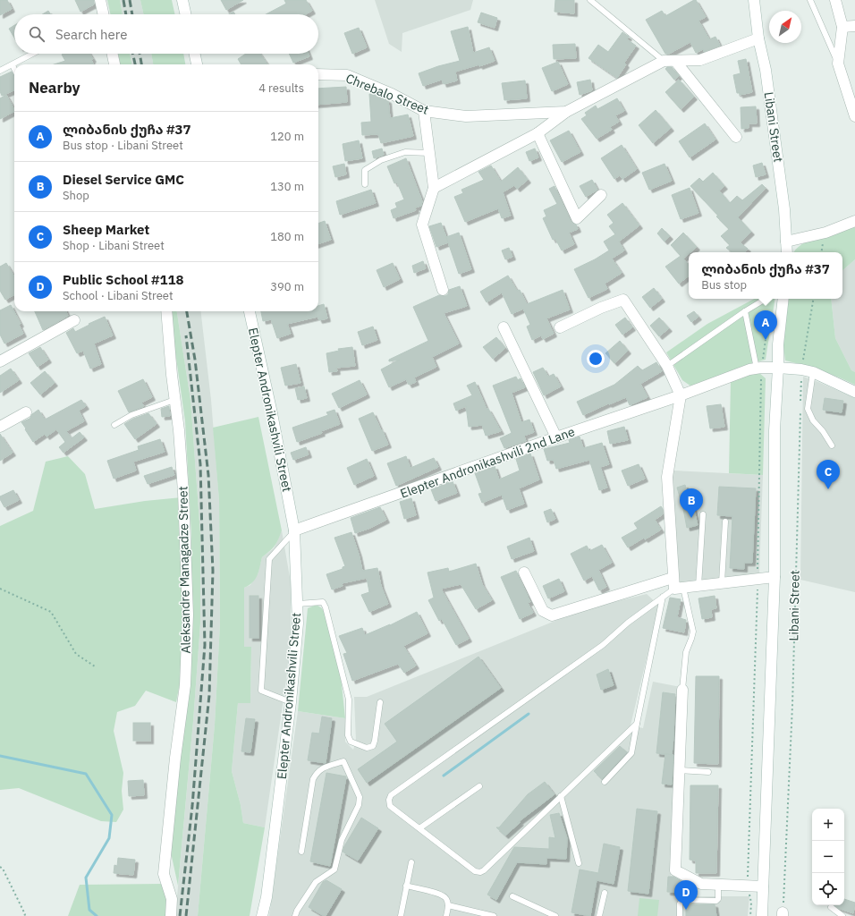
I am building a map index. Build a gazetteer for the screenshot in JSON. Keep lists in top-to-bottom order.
{
  "streets": {
    "street": [
      "Chrebalo Street",
      "Libani Street",
      "Elepter Andronikashvili Street",
      "Elepter Andronikashvili 2nd Lane",
      "Aleksandre Managadze Street"
    ]
  },
  "crossings": [
    ["Chrebalo Street", "Libani Street"],
    ["Libani Street", "Elepter Andronikashvili 2nd Lane"],
    ["Elepter Andronikashvili Street", "Elepter Andronikashvili 2nd Lane"]
  ],
  "north": "top right",
  "page": {
    "search": "Search here",
    "heading": ["Nearby", "4 results"],
    "list": [
      {
        "mark": "A",
        "name": "ლიბანის ქუჩა #37",
        "note": "Bus stop · Libani Street",
        "value": "120 m"
      },
      {
        "mark": "B",
        "name": "Diesel Service GMC",
        "note": "Shop",
        "value": "130 m"
      },
      {
        "mark": "C",
        "name": "Sheep Market",
        "note": "Shop · Libani Street",
        "value": "180 m"
      },
      {
        "mark": "D",
        "name": "Public School #118",
        "note": "School · Libani Street",
        "value": "390 m"
      }
    ],
    "popup": ["ლიბანის ქუჩა #37", "Bus stop"],
    "pins": [
      "A",
      "C",
      "B",
      "D"
    ],
    "map_buttons": ["+", "−"]
  }
}
